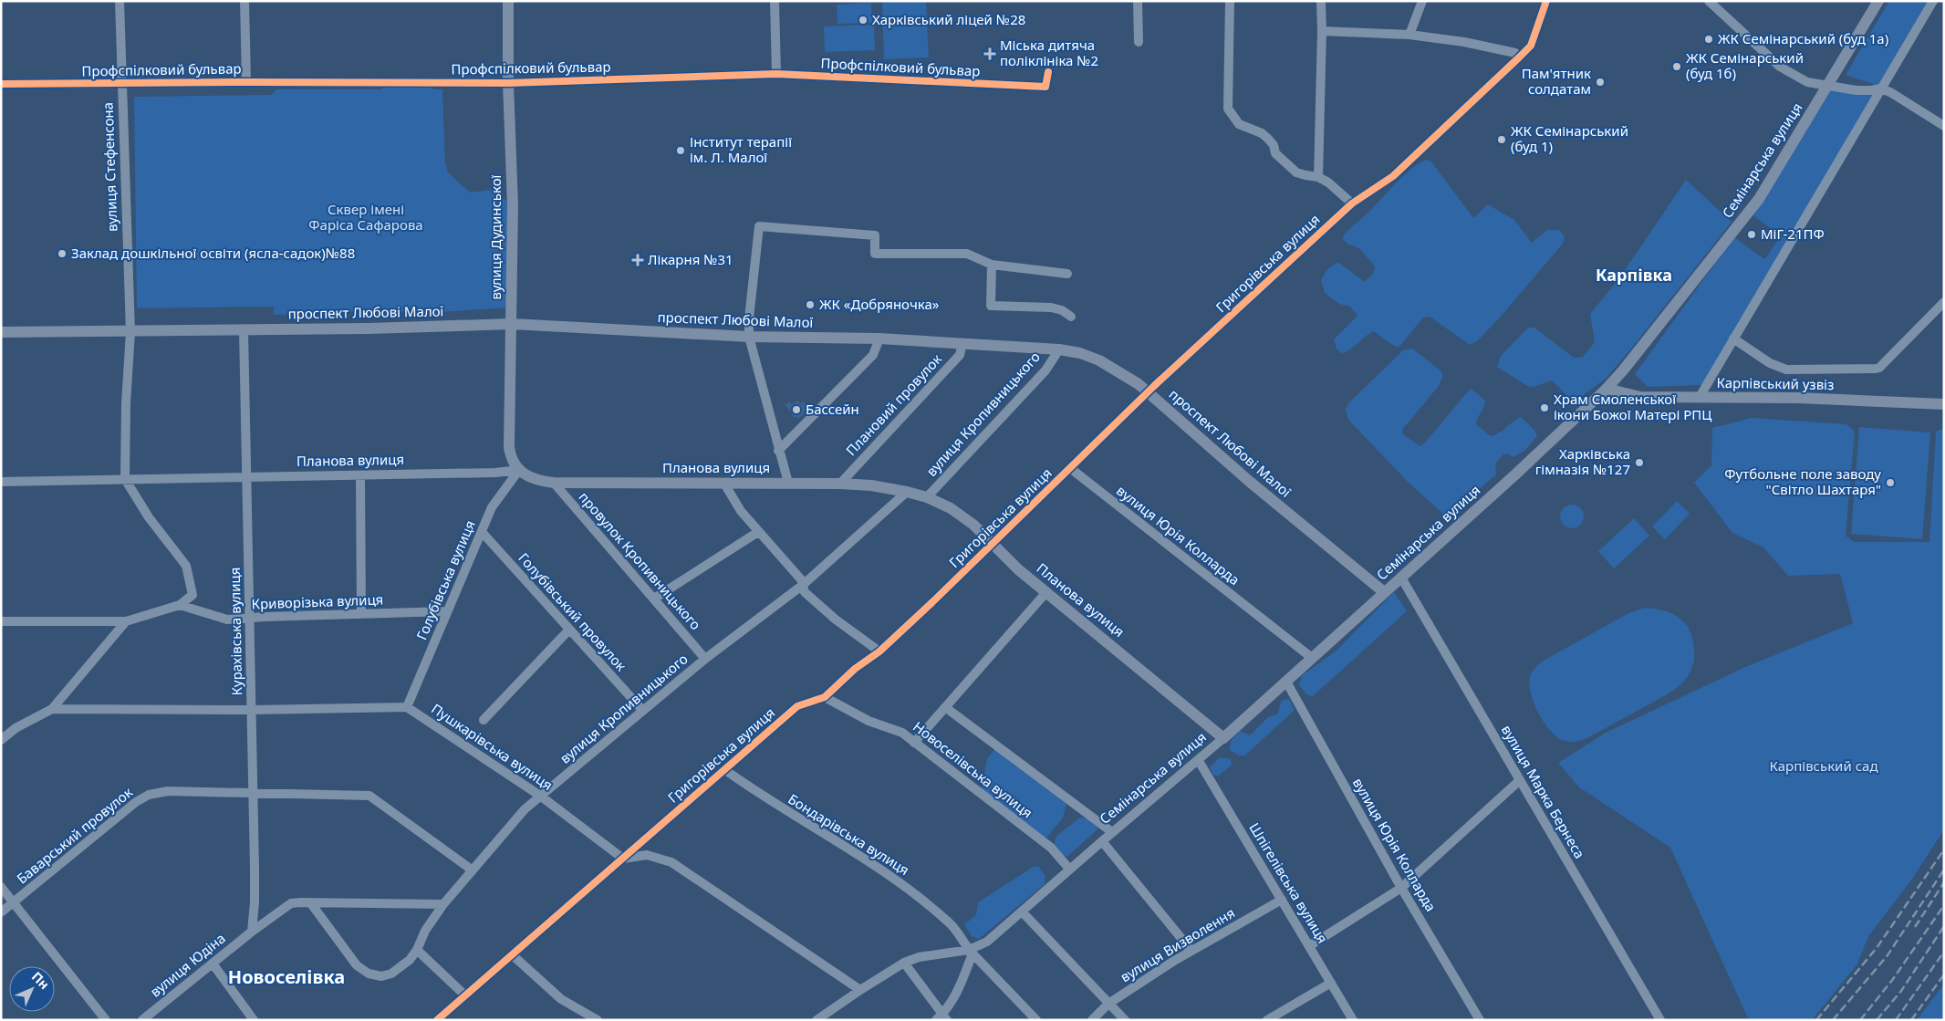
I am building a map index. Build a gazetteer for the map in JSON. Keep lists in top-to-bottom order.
{
  "streets": {
    "main road": [
      "Семінарська вулиця",
      "вулиця Дудинської",
      "проспект Любові Малої",
      "Карпівський узвіз",
      "Планова вулиця"
    ],
    "street": [
      "Профспілковий бульвар",
      "вулиця Стефенсона",
      "Григорівська вулиця",
      "Плановий провулок",
      "вулиця Кропивницького",
      "вулиця Юрія Колларда",
      "провулок Кропивницького",
      "Голубівська вулиця",
      "Криворізька вулиця",
      "Голубівський провулок",
      "Курахівська вулиця",
      "Пушкарівська вулиця",
      "Новоселівська вулиця",
      "вулиця Марка Бернеса",
      "Бондарівська вулиця",
      "Баварський провулок",
      "Шпігелівська вулиця",
      "вулиця Визволення",
      "вулиця Юдіна"
    ]
  },
  "crossings": [
    ["Профспілковий бульвар", "вулиця Стефенсона"],
    ["Профспілковий бульвар", "вулиця Дудинської"],
    ["Семінарська вулиця", "проспект Любові Малої"],
    ["Семінарська вулиця", "Карпівський узвіз"],
    ["Семінарська вулиця", "Планова вулиця"],
    ["Семінарська вулиця", "вулиця Юрія Колларда"],
    ["Семінарська вулиця", "Новоселівська вулиця"],
    ["Семінарська вулиця", "вулиця Марка Бернеса"],
    ["Семінарська вулиця", "Бондарівська вулиця"],
    ["Семінарська вулиця", "Шпігелівська вулиця"],
    ["вулиця Стефенсона", "проспект Любові Малої"],
    ["вулиця Стефенсона", "Планова вулиця"],
    ["вулиця Дудинської", "проспект Любові Малої"],
    ["вулиця Дудинської", "Планова вулиця"],
    ["вулиця Дудинської", "Голубівська вулиця"],
    ["Григорівська вулиця", "проспект Любові Малої"],
    ["Григорівська вулиця", "Планова вулиця"],
    ["Григорівська вулиця", "вулиця Юрія Колларда"],
    ["Григорівська вулиця", "Пушкарівська вулиця"],
    ["Григорівська вулиця", "Новоселівська вулиця"],
    ["Григорівська вулиця", "Бондарівська вулиця"],
    ["проспект Любові Малої", "Плановий провулок"],
    ["проспект Любові Малої", "вулиця Кропивницького"],
    ["проспект Любові Малої", "Курахівська вулиця"],
    ["Плановий провулок", "Планова вулиця"],
    ["вулиця Кропивницького", "Планова вулиця"],
    ["вулиця Кропивницького", "провулок Кропивницького"],
    ["вулиця Кропивницького", "Голубівський провулок"],
    ["вулиця Кропивницького", "Пушкарівська вулиця"],
    ["вулиця Кропивницького", "Баварський провулок"],
    ["Планова вулиця", "провулок Кропивницького"],
    ["Планова вулиця", "Голубівська вулиця"],
    ["Планова вулиця", "Курахівська вулиця"],
    ["Голубівська вулиця", "Криворізька вулиця"],
    ["Голубівська вулиця", "Голубівський провулок"],
    ["Голубівська вулиця", "Пушкарівська вулиця"],
    ["Криворізька вулиця", "Курахівська вулиця"],
    ["Курахівська вулиця", "Баварський провулок"],
    ["Курахівська вулиця", "вулиця Юдіна"],
    ["Шпігелівська вулиця", "вулиця Визволення"]
  ],
  "districts": ["Карпівка", "Новоселівка"],
  "parks": ["Сквер імені Фаріса Сафарова", "Карпівський сад"],
  "places": {
    "other": [
      "Харківський ліцей №28",
      "ЖК Семінарський (буд 1а)",
      "ЖК Семінарський (буд 1б)",
      "Пам'ятник солдатам",
      "ЖК Семінарський (буд 1)",
      "Інститут терапії ім. Л. Малої",
      "МіГ-21ПФ",
      "Заклад дошкільної освіти (ясла-садок)№88",
      "ЖК «Добряночка»",
      "Храм Смоленської ікони Божої Матері РПЦ",
      "Бассейн",
      "Харківська гімназія №127",
      "Футбольне поле заводу \"Світло Шахтаря\""
    ],
    "health": ["Міська дитяча поліклініка №2", "Лікарня №31"]
  },
  "north": "top right"
}
